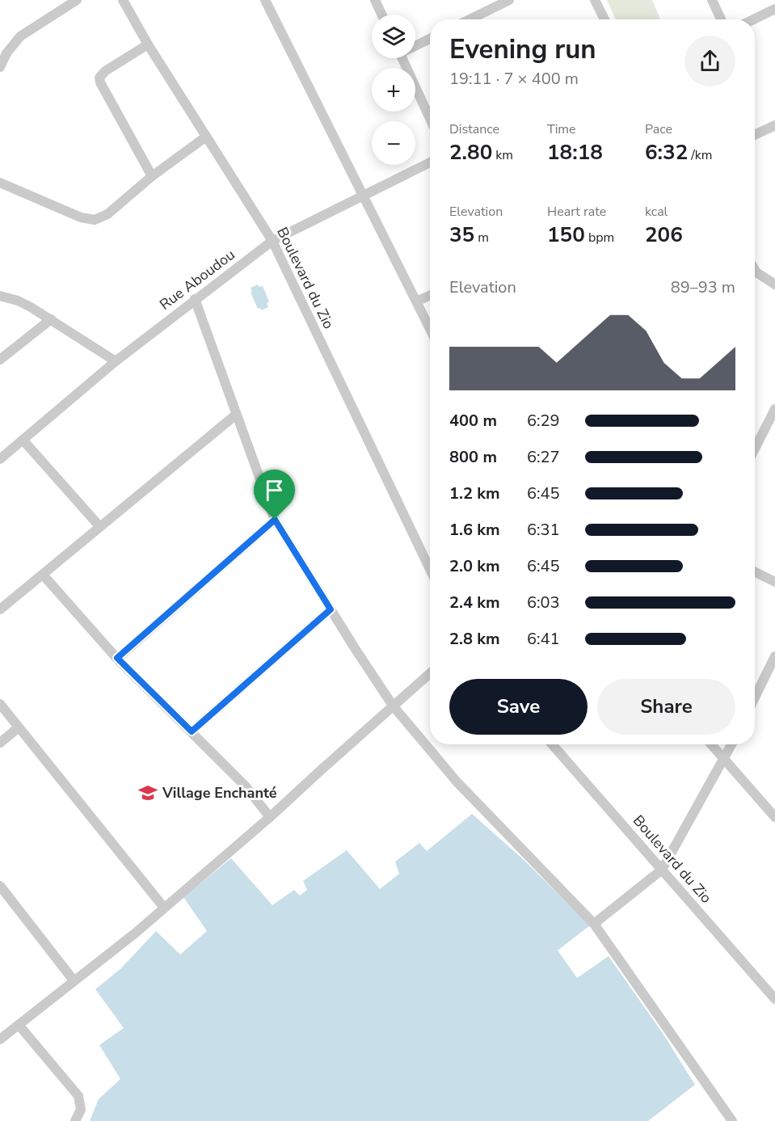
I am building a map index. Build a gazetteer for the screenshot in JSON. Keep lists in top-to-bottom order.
{
  "streets": {
    "street": ["Boulevard du Zio", "Rue Aboudou"]
  },
  "crossings": [
    ["Boulevard du Zio", "Rue Aboudou"]
  ],
  "places": {
    "school or university": ["Village Enchanté"]
  },
  "page": {
    "map_buttons": ["+", "−"],
    "heading": ["Evening run", "19:11 · 7 × 400 m"],
    "stats": [
      ["Distance", "2.80 km"],
      ["Time", "18:18"],
      ["Pace", "6:32 /km"],
      ["Elevation", "35 m"],
      ["Heart rate", "150 bpm"],
      ["kcal", "206"]
    ],
    "chart": ["Elevation", "89–93 m"],
    "list": [
      {
        "name": "400 m",
        "note": "6:29"
      },
      {
        "name": "800 m",
        "note": "6:27"
      },
      {
        "name": "1.2 km",
        "note": "6:45"
      },
      {
        "name": "1.6 km",
        "note": "6:31"
      },
      {
        "name": "2.0 km",
        "note": "6:45"
      },
      {
        "name": "2.4 km",
        "note": "6:03"
      },
      {
        "name": "2.8 km",
        "note": "6:41"
      }
    ],
    "buttons": ["Save", "Share"]
  }
}
